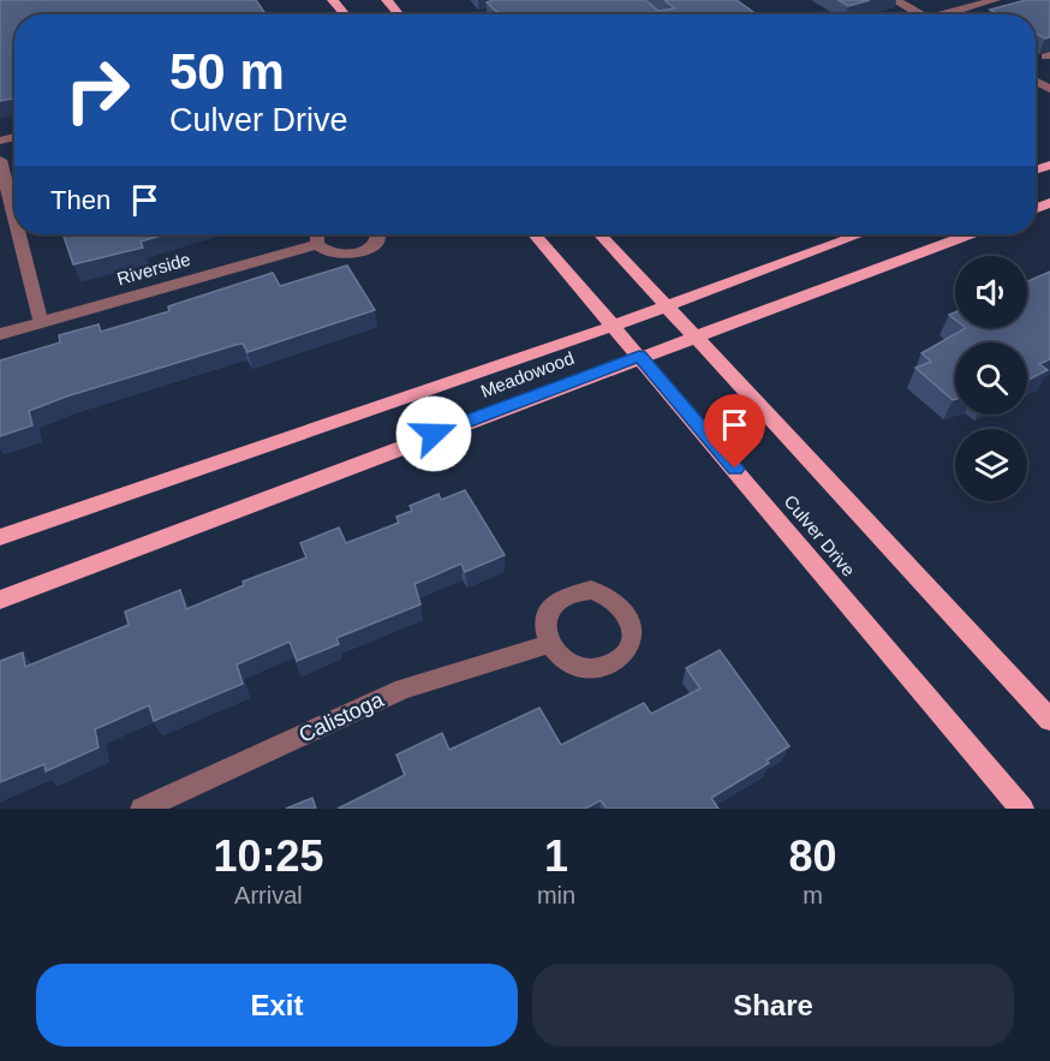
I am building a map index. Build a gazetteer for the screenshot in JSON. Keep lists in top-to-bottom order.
{
  "streets": {
    "main road": ["Meadowood", "Culver Drive"],
    "street": ["Riverside", "Calistoga"]
  },
  "crossings": [
    ["Meadowood", "Culver Drive"]
  ],
  "page": {
    "turn": ["50 m", "Culver Drive"],
    "then": "Then",
    "eta": [
      "10:25",
      "Arrival",
      "1",
      "min",
      "80",
      "m"
    ],
    "buttons": ["Exit", "Share"]
  }
}
